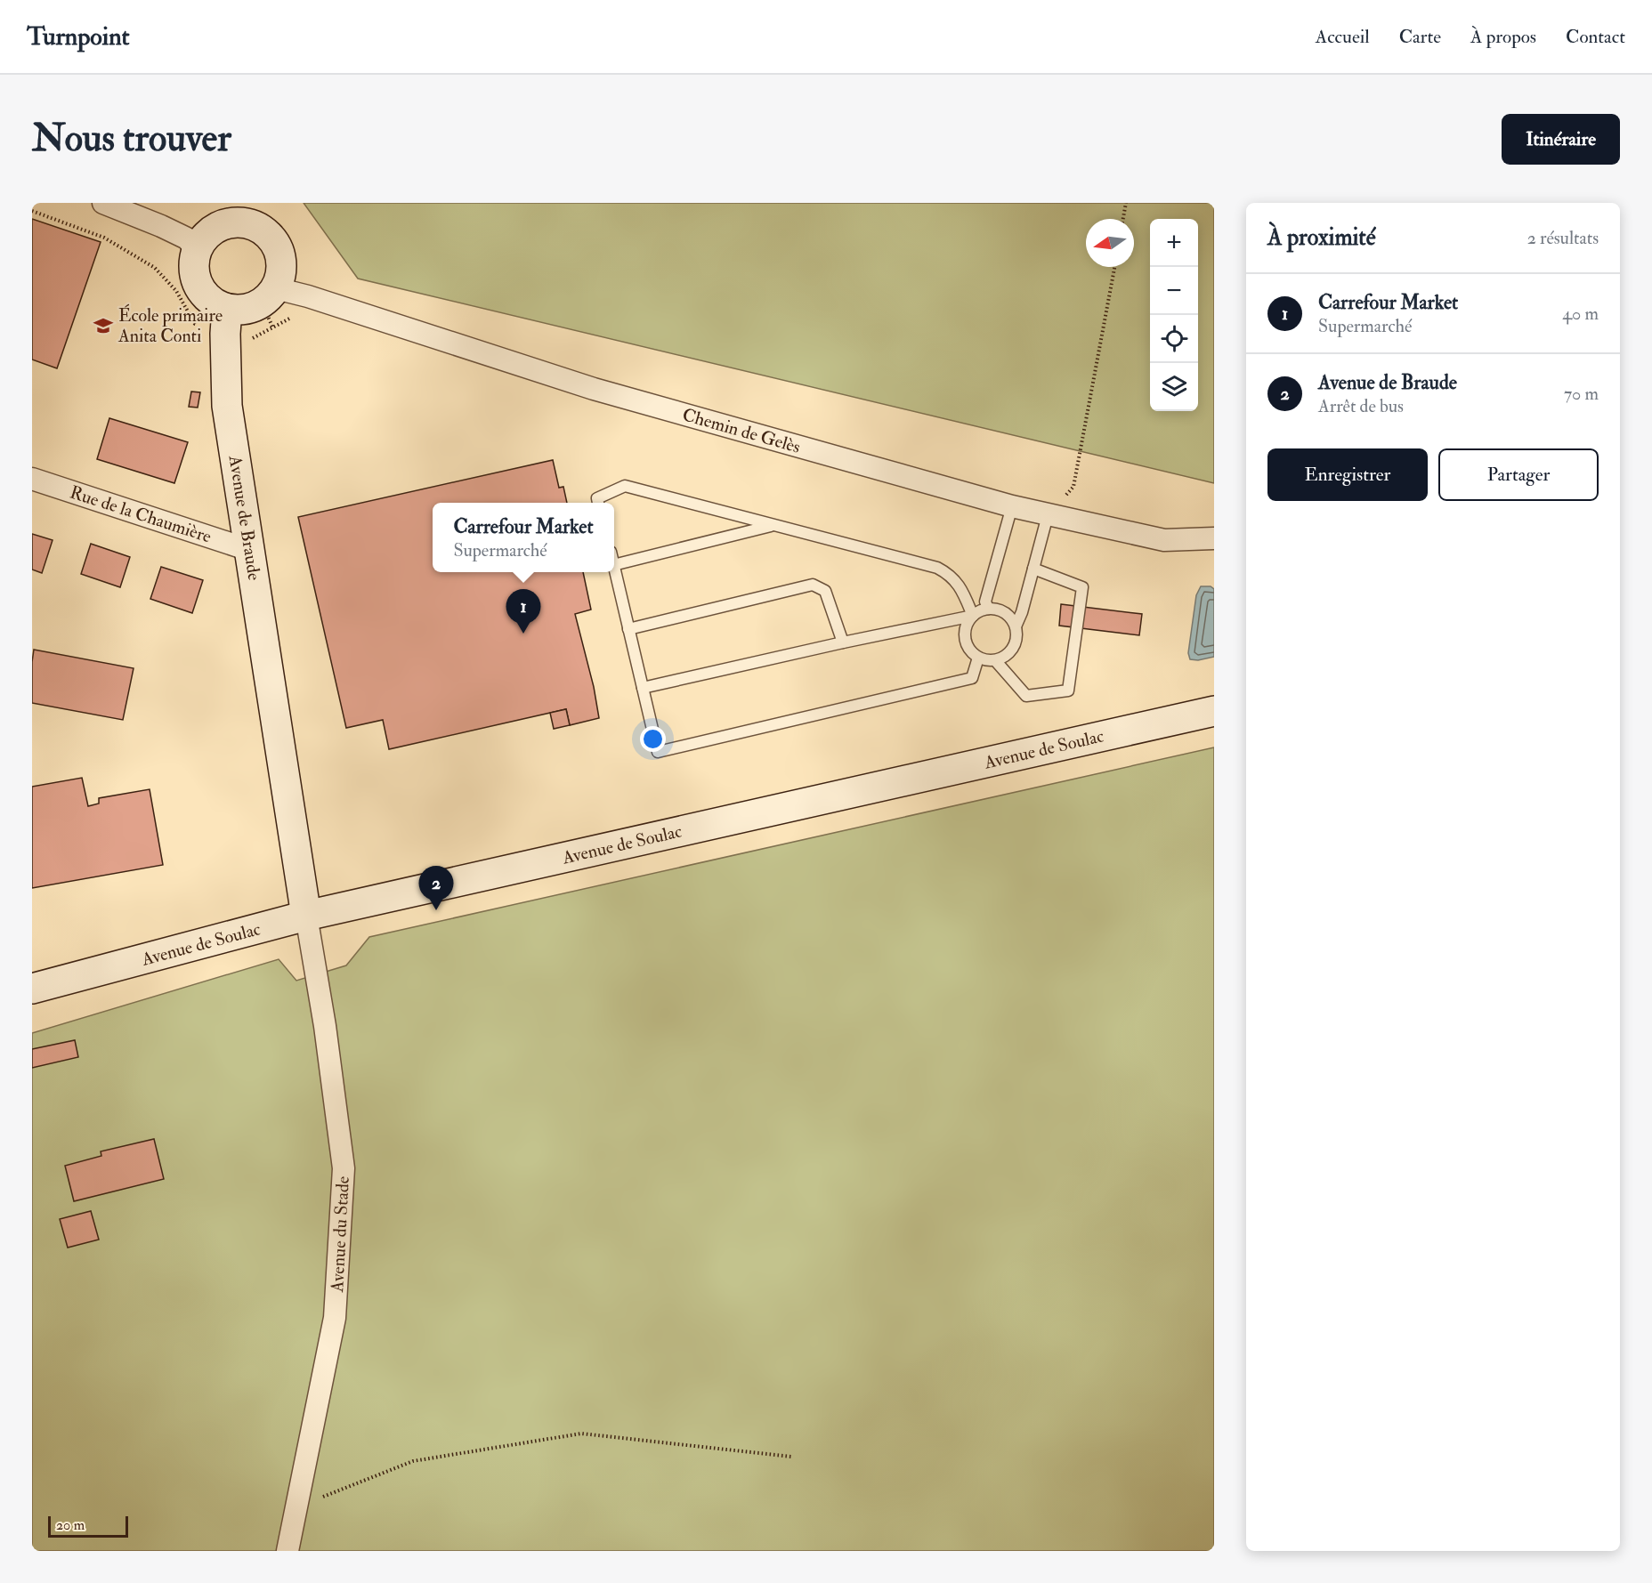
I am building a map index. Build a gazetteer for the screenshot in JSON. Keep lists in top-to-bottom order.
{
  "streets": {
    "main road": ["Avenue de Braude", "Avenue de Soulac"],
    "street": ["Chemin de Gelès", "Rue de la Chaumière", "Avenue du Stade"]
  },
  "crossings": [
    ["Chemin de Gelès", "Avenue de Braude"],
    ["Rue de la Chaumière", "Avenue de Braude"],
    ["Avenue de Braude", "Avenue de Soulac"],
    ["Avenue de Braude", "Avenue du Stade"],
    ["Avenue de Soulac", "Avenue du Stade"]
  ],
  "places": {
    "school or university": ["École primaire Anita Conti"]
  },
  "scale_bar": "20 m",
  "north": "left",
  "page": {
    "header": "Turnpoint",
    "nav": [
      "Accueil",
      "Carte",
      "À propos",
      "Contact"
    ],
    "buttons": [
      "Itinéraire",
      ["Enregistrer", "Partager"]
    ],
    "title": "Nous trouver",
    "heading": ["À proximité", "2 résultats"],
    "map_buttons": ["+", "−"],
    "list": [
      {
        "mark": "1",
        "name": "Carrefour Market",
        "note": "Supermarché",
        "value": "40 m"
      },
      {
        "mark": "2",
        "name": "Avenue de Braude",
        "note": "Arrêt de bus",
        "value": "70 m"
      }
    ],
    "popup": ["Carrefour Market", "Supermarché"],
    "pins": ["1", "2"],
    "scale": "20 m"
  }
}
